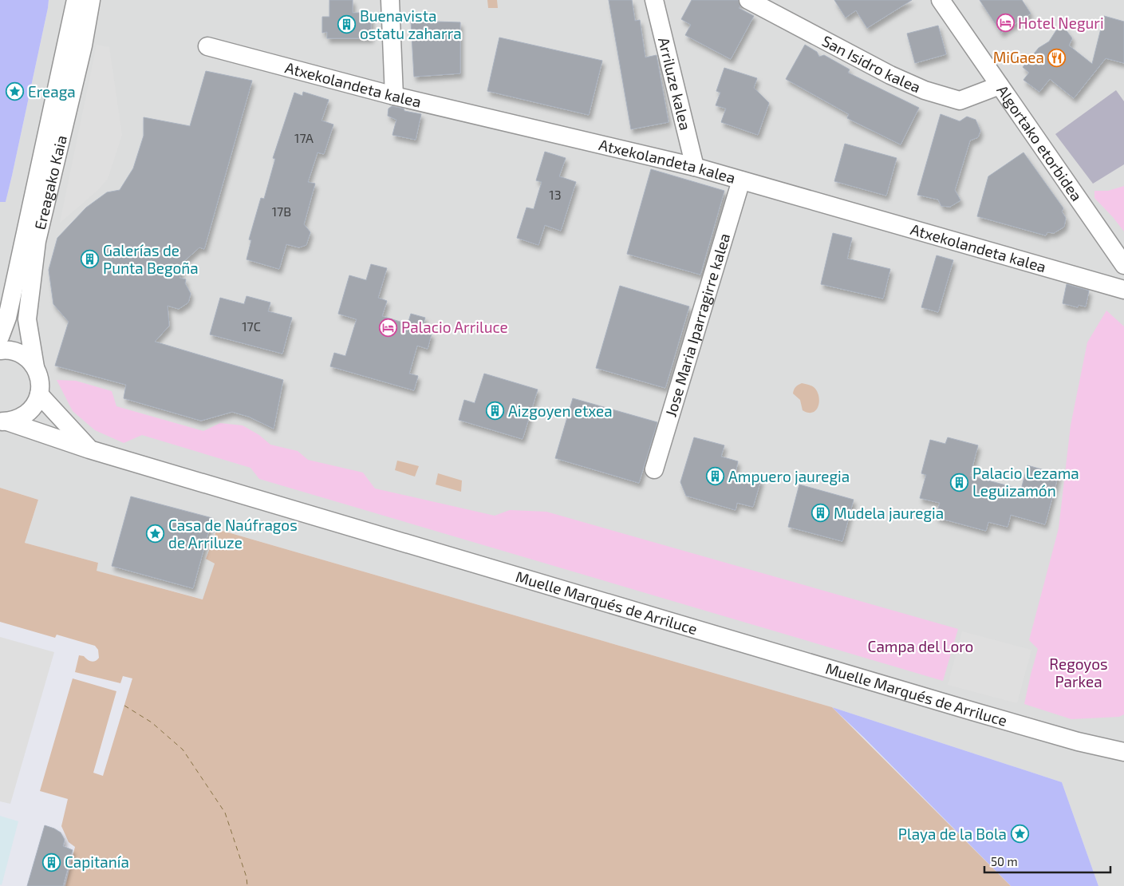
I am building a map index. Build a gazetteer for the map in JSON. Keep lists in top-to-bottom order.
{
  "streets": {
    "street": [
      "San Isidro kalea",
      "Arriluze kalea",
      "Atxekolandeta kalea",
      "Algortako etorbidea",
      "Ereagako Kaia",
      "Jose Maria Iparragirre kalea",
      "Muelle Marqués de Arriluce"
    ]
  },
  "crossings": [
    ["San Isidro kalea", "Algortako etorbidea"],
    ["Arriluze kalea", "Atxekolandeta kalea"],
    ["Atxekolandeta kalea", "Jose Maria Iparragirre kalea"]
  ],
  "parks": ["Campa del Loro", "Regoyos Parkea"],
  "places": {
    "hotel": ["Hotel Neguri", "Palacio Arriluce"],
    "building": [
      "Buenavista ostatu zaharra",
      "Galerías de Punta Begoña",
      "Aizgoyen etxea",
      "Ampuero jauregia",
      "Palacio Lezama Leguizamón",
      "Mudela jauregia",
      "Capitanía"
    ],
    "restaurant": ["MiGaea"],
    "place": ["Ereaga", "Casa de Naúfragos de Arriluze", "Playa de la Bola"]
  },
  "house_numbers": [
    "17A",
    "13",
    "17B",
    "17C"
  ],
  "scale_bar": "50 m"
}
